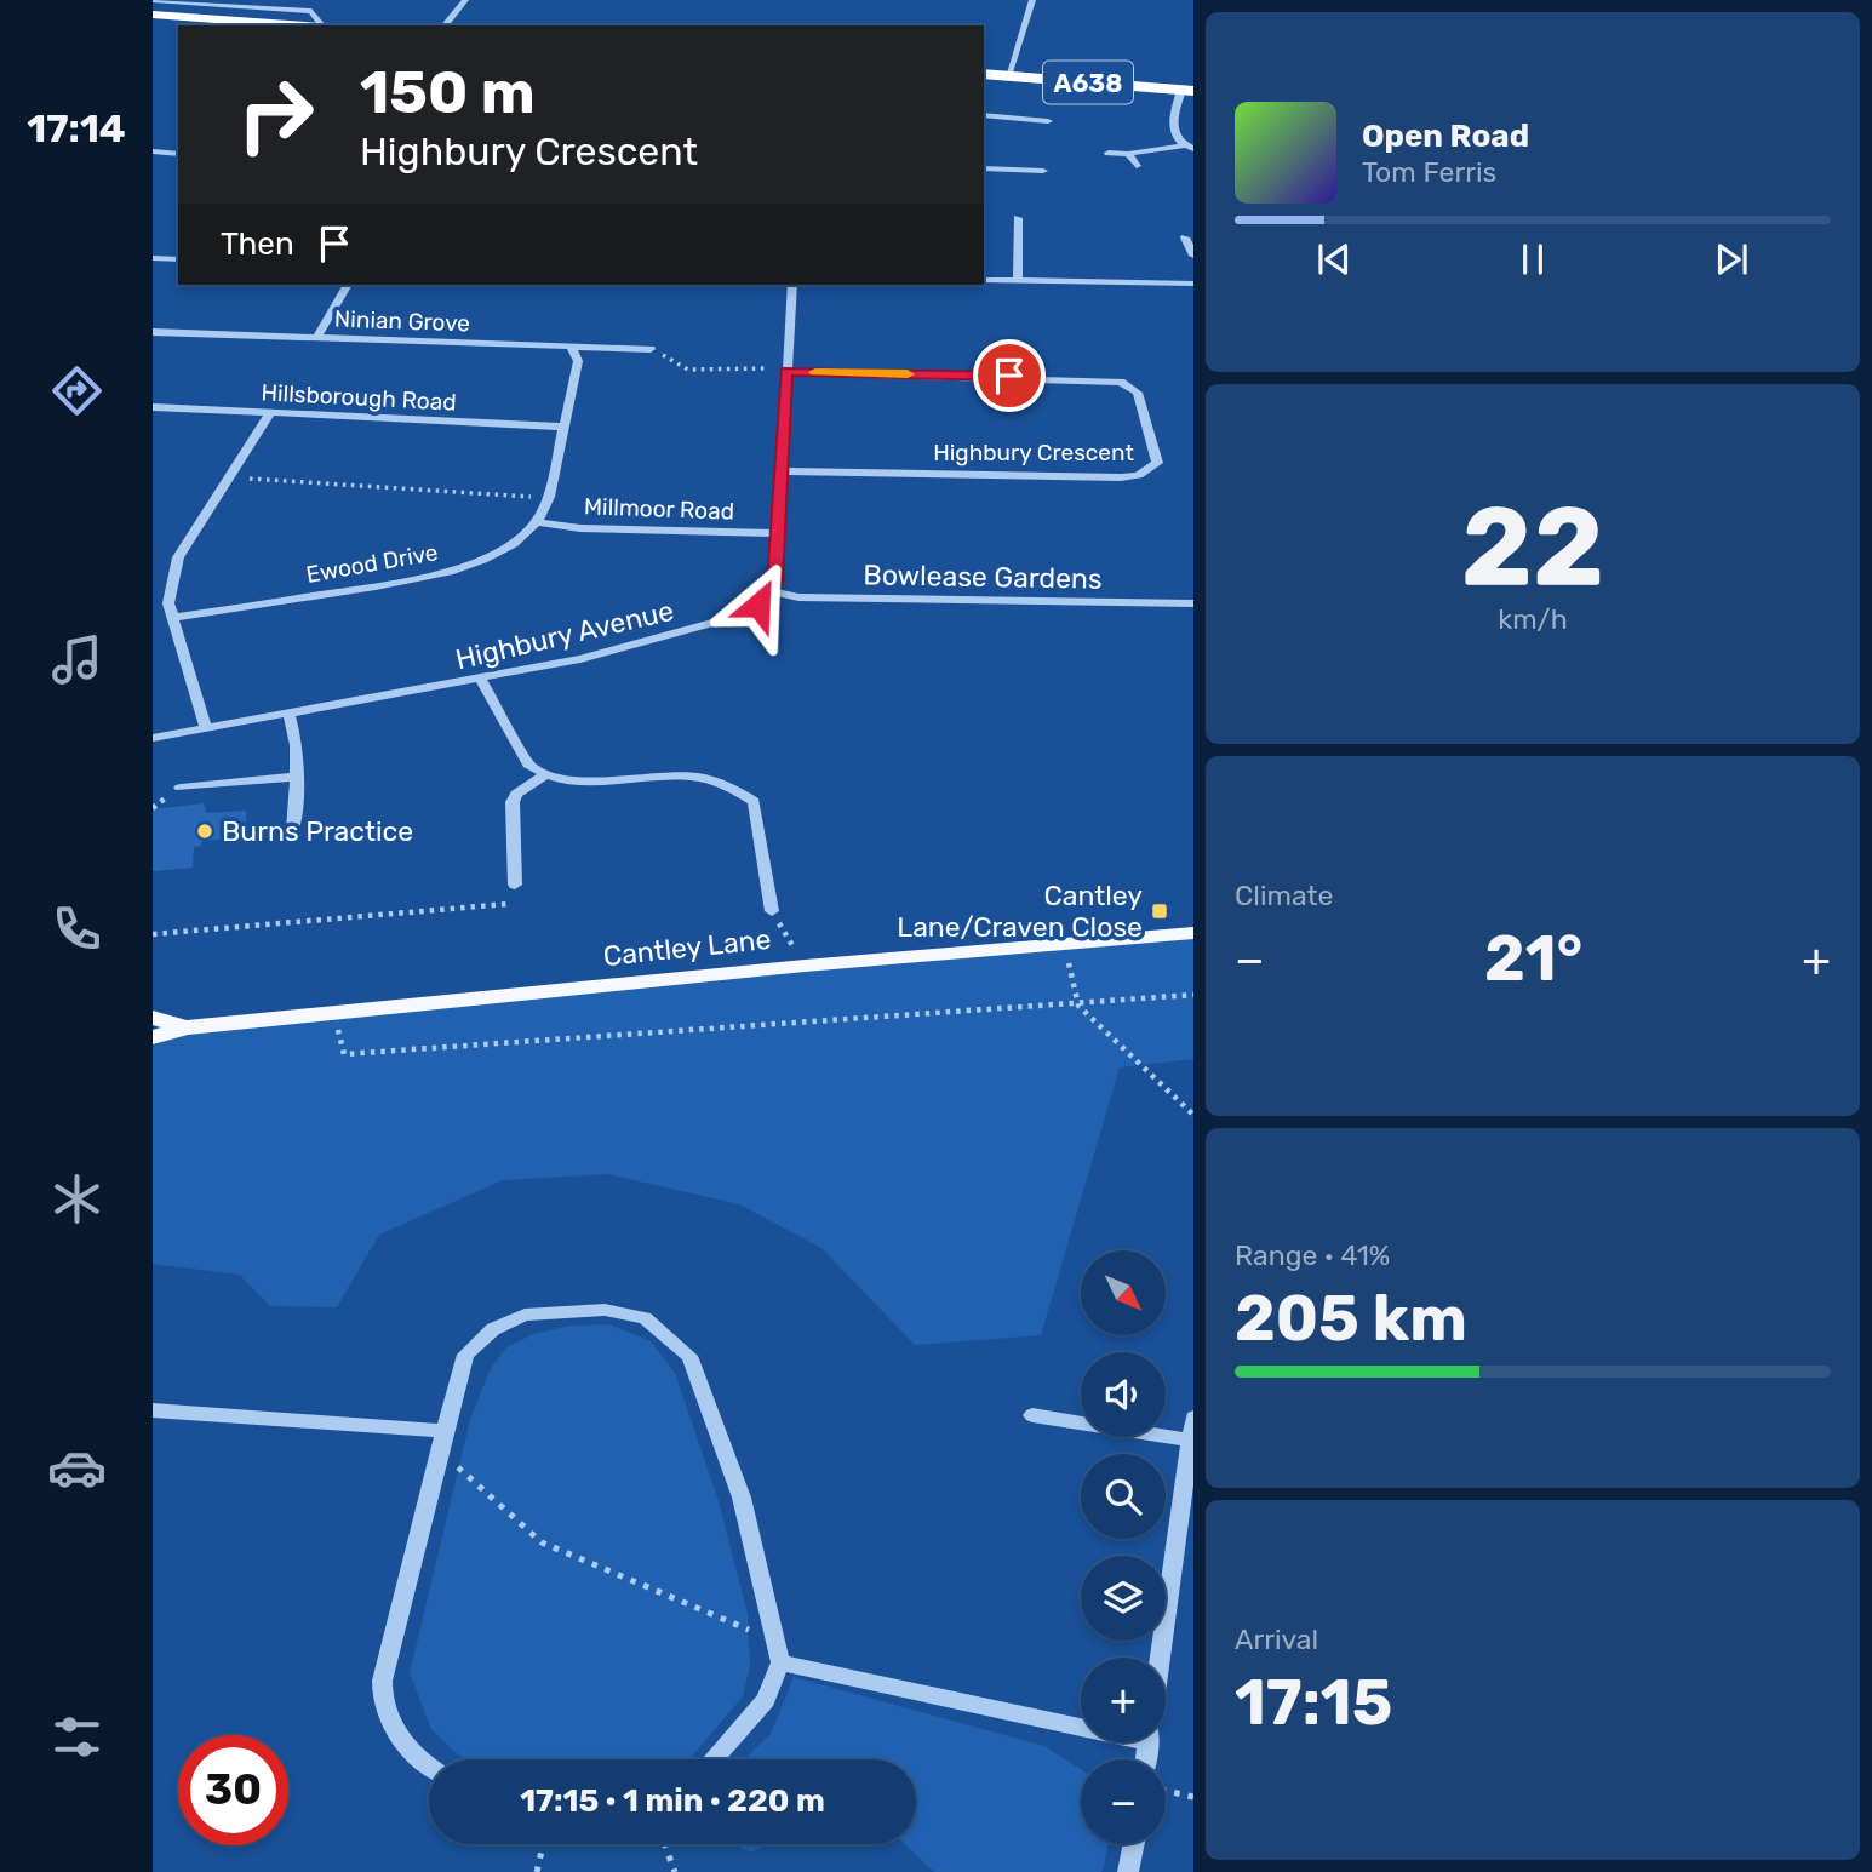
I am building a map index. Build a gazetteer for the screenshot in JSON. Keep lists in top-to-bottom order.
{
  "streets": {
    "highway": ["A638"],
    "main road": ["Cantley Lane"],
    "street": [
      "Ninian Grove",
      "Hillsborough Road",
      "Highbury Crescent",
      "Millmoor Road",
      "Ewood Drive",
      "Bowlease Gardens",
      "Highbury Avenue"
    ]
  },
  "crossings": [
    ["Millmoor Road", "Ewood Drive"],
    ["Bowlease Gardens", "Highbury Avenue"]
  ],
  "places": {
    "other": ["Burns Practice"],
    "transit": ["Cantley Lane/Craven Close"]
  },
  "north": "bottom right",
  "page": {
    "tabs": "17:14",
    "turn": ["150 m", "Highbury Crescent"],
    "song": ["Open Road", "Tom Ferris"],
    "then": "Then",
    "tile": [
      ["22", "km/h"],
      "Climate",
      ["Range · 41%", "205 km"],
      ["Arrival", "17:15"]
    ],
    "heat": ["−", "21°", "+"],
    "map_buttons": ["+", "−"],
    "limit": "30",
    "trip": "17:15 · 1 min · 220 m"
  }
}
